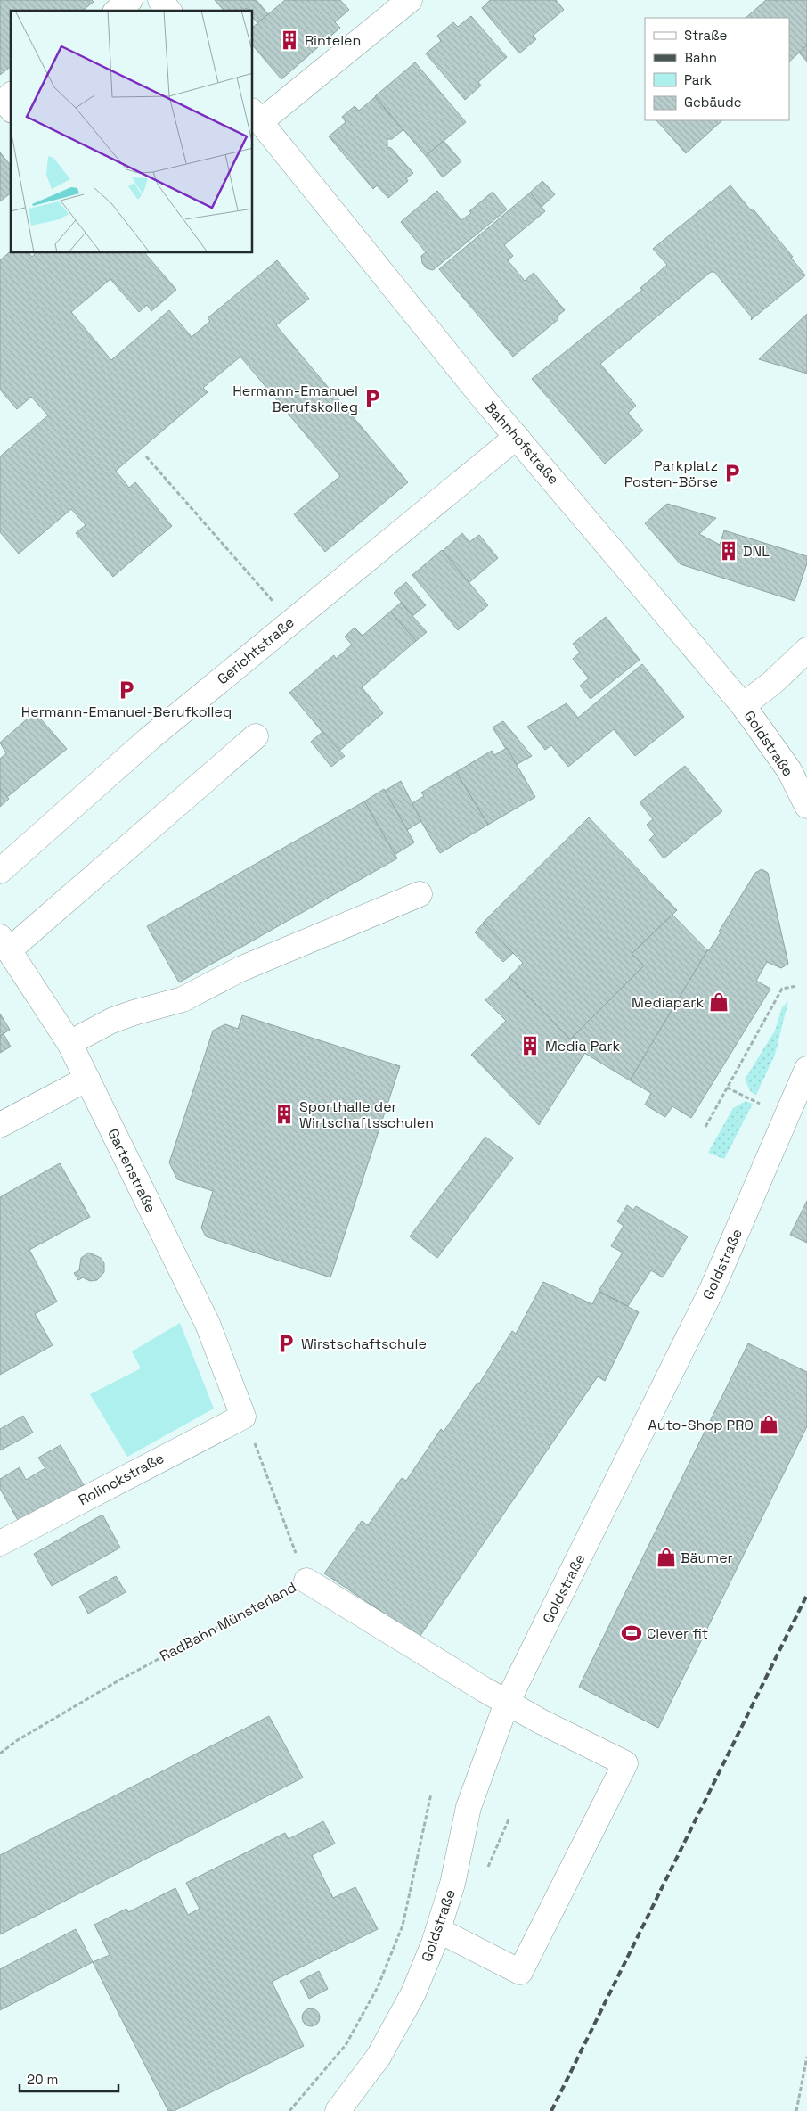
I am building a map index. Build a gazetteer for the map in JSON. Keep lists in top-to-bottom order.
{
  "streets": {
    "street": [
      "Bahnhofstraße",
      "Gerichtstraße",
      "Goldstraße",
      "Gartenstraße",
      "Rolinckstraße",
      "RadBahn Münsterland"
    ]
  },
  "crossings": [
    ["Bahnhofstraße", "Gerichtstraße"],
    ["Bahnhofstraße", "Goldstraße"],
    ["Goldstraße", "RadBahn Münsterland"],
    ["Gartenstraße", "Rolinckstraße"]
  ],
  "places": {
    "building": [
      "Rintelen",
      "DNL",
      "Media Park",
      "Sporthalle der Wirtschaftsschulen"
    ],
    "parking": [
      "Hermann-Emanuel Berufskolleg",
      "Parkplatz Posten-Börse",
      "Hermann-Emanuel-Berufkolleg",
      "Wirstschaftschule"
    ],
    "shop": ["Mediapark", "Auto-Shop PRO", "Bäumer"],
    "sports": ["Clever fit"]
  },
  "legend": [
    "Straße",
    "Bahn",
    "Park",
    "Gebäude"
  ],
  "scale_bar": "20 m"
}
